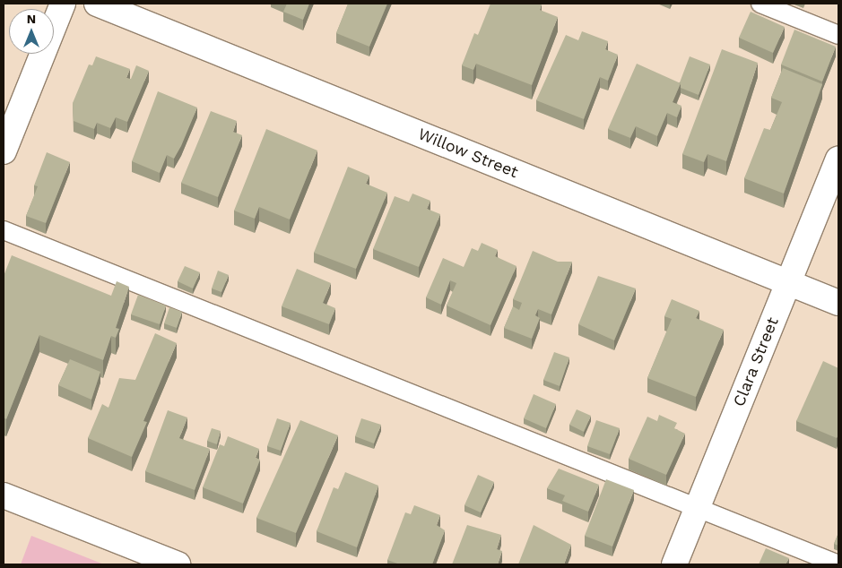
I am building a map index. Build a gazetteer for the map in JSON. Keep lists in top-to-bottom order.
{
  "streets": {
    "street": ["Willow Street", "Clara Street"]
  },
  "crossings": [
    ["Willow Street", "Clara Street"]
  ],
  "north": "top"
}
